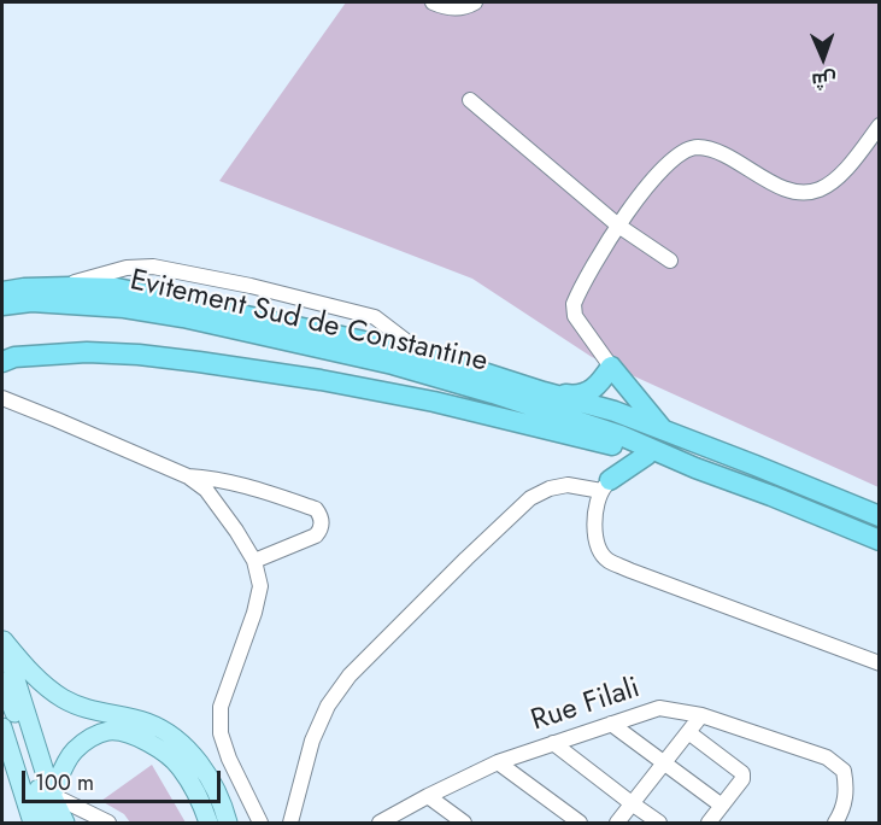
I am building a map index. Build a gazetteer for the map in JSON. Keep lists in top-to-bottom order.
{
  "streets": {
    "highway": ["Evitement Sud de Constantine"],
    "street": ["Rue Filali"]
  },
  "scale_bar": "100 m",
  "north": "bottom"
}
